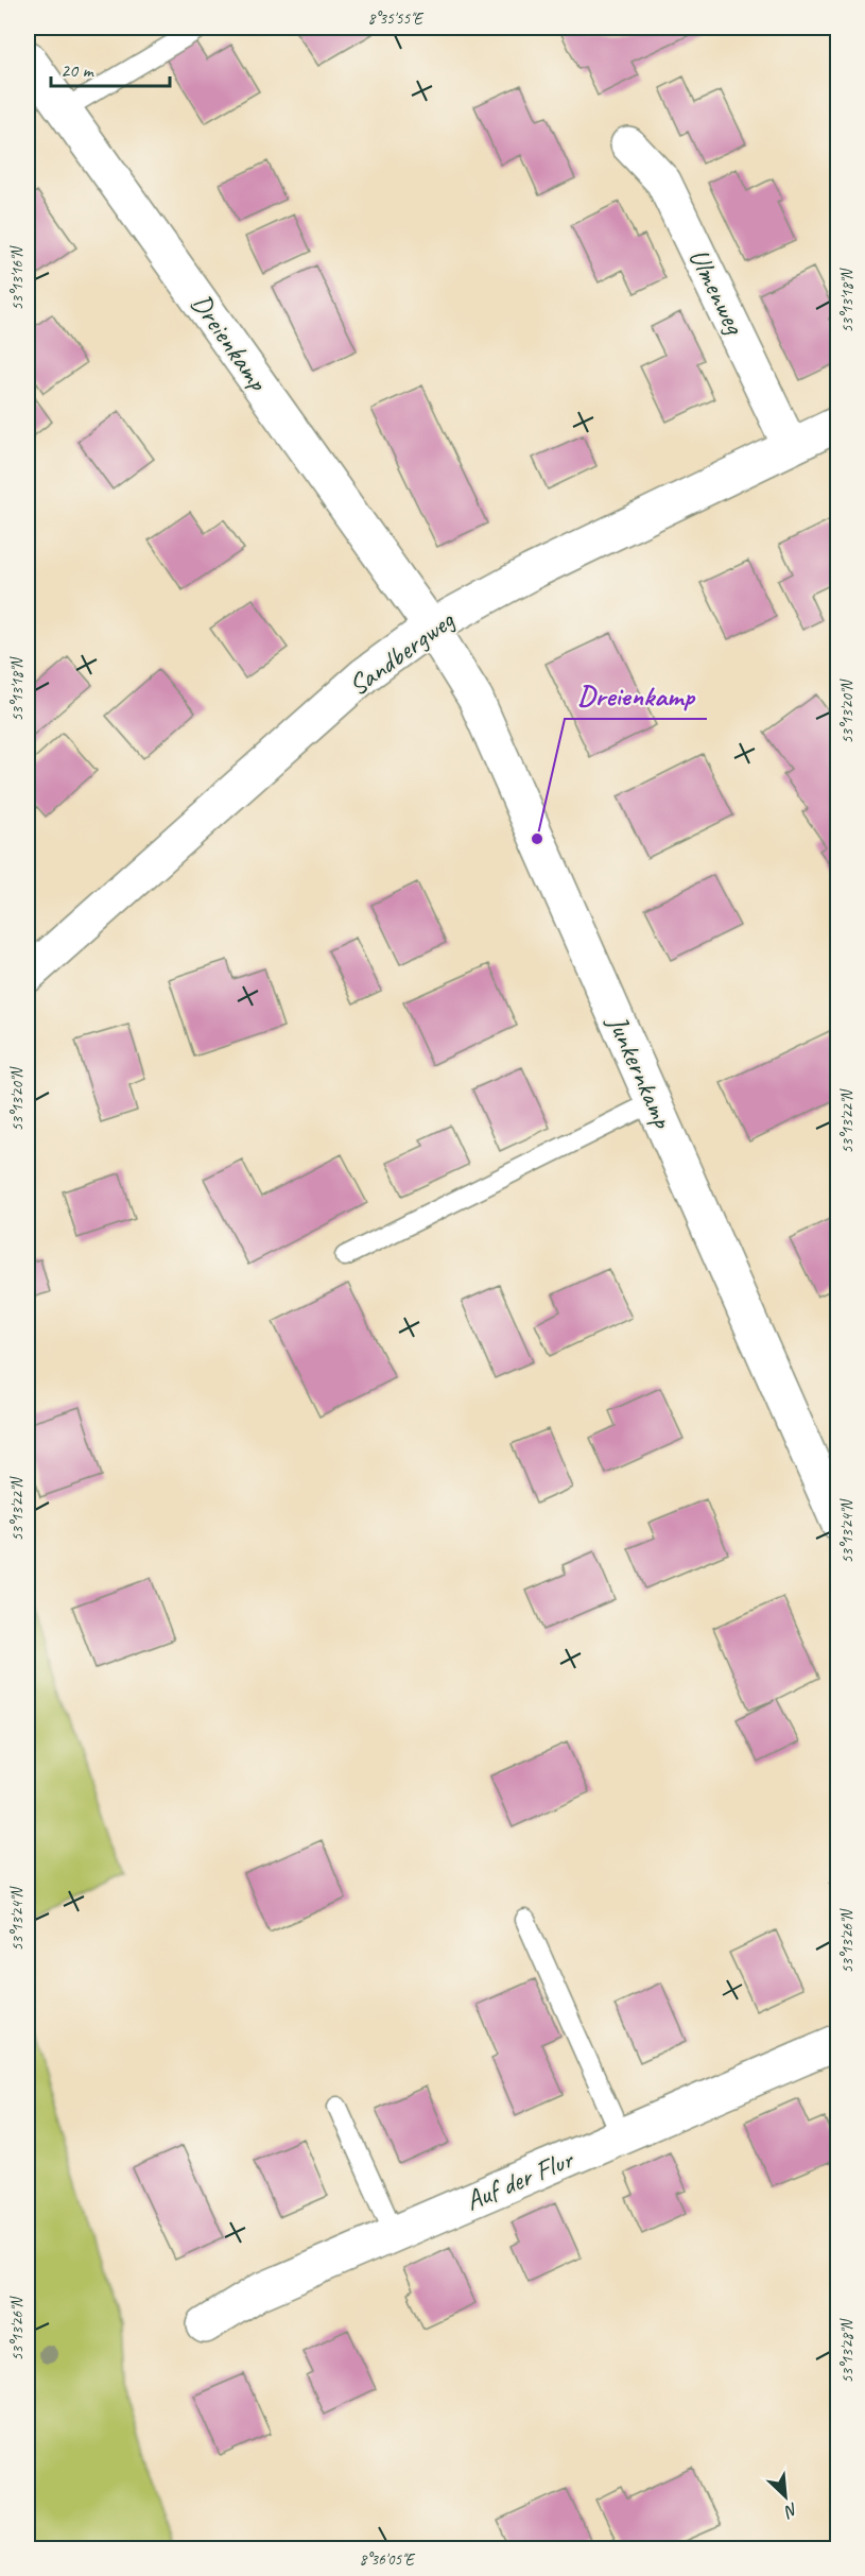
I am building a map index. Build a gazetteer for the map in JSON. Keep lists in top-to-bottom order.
{
  "streets": {
    "street": [
      "Ulmenweg",
      "Dreienkamp",
      "Sandbergweg",
      "Junkernkamp",
      "Auf der Flur"
    ]
  },
  "crossings": [
    ["Ulmenweg", "Sandbergweg"],
    ["Dreienkamp", "Sandbergweg"],
    ["Dreienkamp", "Junkernkamp"],
    ["Sandbergweg", "Junkernkamp"]
  ],
  "places": ["Dreienkamp"],
  "scale_bar": "20 m",
  "north": "bottom right",
  "coordinates": [
    "8°35'55\"E",
    "53°13'16\"N",
    "53°13'18\"N",
    "53°13'20\"N",
    "53°13'22\"N",
    "53°13'24\"N",
    "53°13'26\"N",
    "53°13'28\"N",
    "8°36'05\"E"
  ]
}
